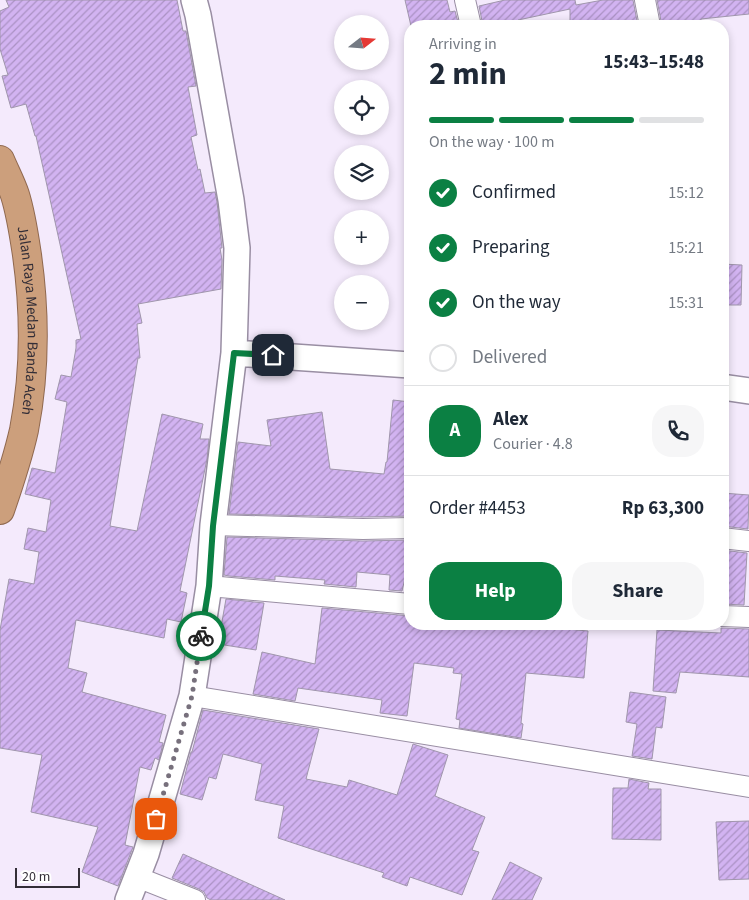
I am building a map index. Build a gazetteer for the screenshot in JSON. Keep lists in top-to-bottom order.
{
  "streets": {
    "highway": ["Jalan Raya Medan Banda Aceh"]
  },
  "scale_bar": "20 m",
  "north": "right",
  "page": {
    "map_buttons": ["+", "−"],
    "heading": ["2 min", "Arriving in", "15:43–15:48"],
    "panel": [
      "Alex",
      "Courier · 4.8",
      "Order #4453",
      "Rp 63,300"
    ],
    "bar": "On the way · 100 m",
    "list": [
      ["Confirmed", "15:12"],
      ["Preparing", "15:21"],
      ["On the way", "15:31"],
      "Delivered"
    ],
    "round": "A",
    "buttons": ["Help", "Share"],
    "scale": "20 m"
  }
}
